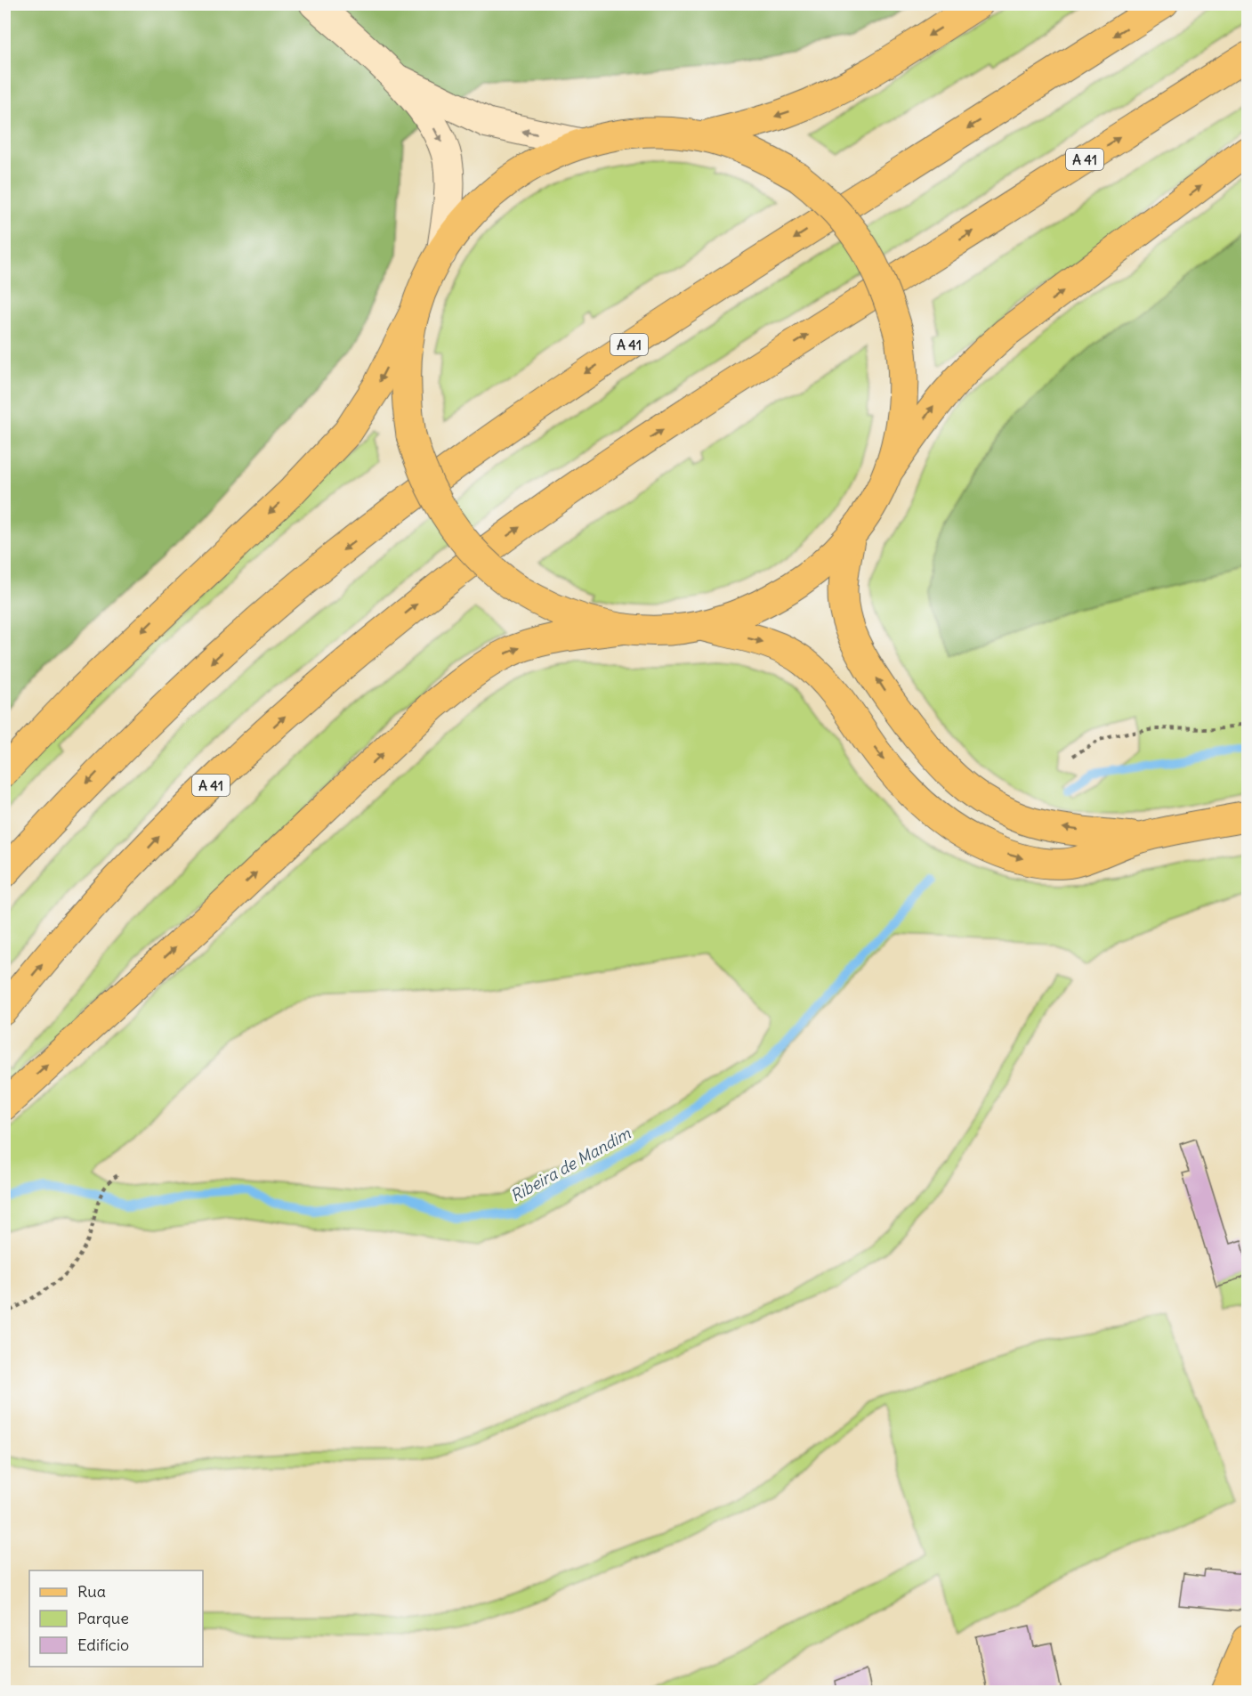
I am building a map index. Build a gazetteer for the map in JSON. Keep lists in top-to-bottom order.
{
  "streets": {
    "main road": ["A 41"]
  },
  "water": ["Ribeira de Mandim"],
  "legend": ["Rua", "Parque", "Edifício"]
}
